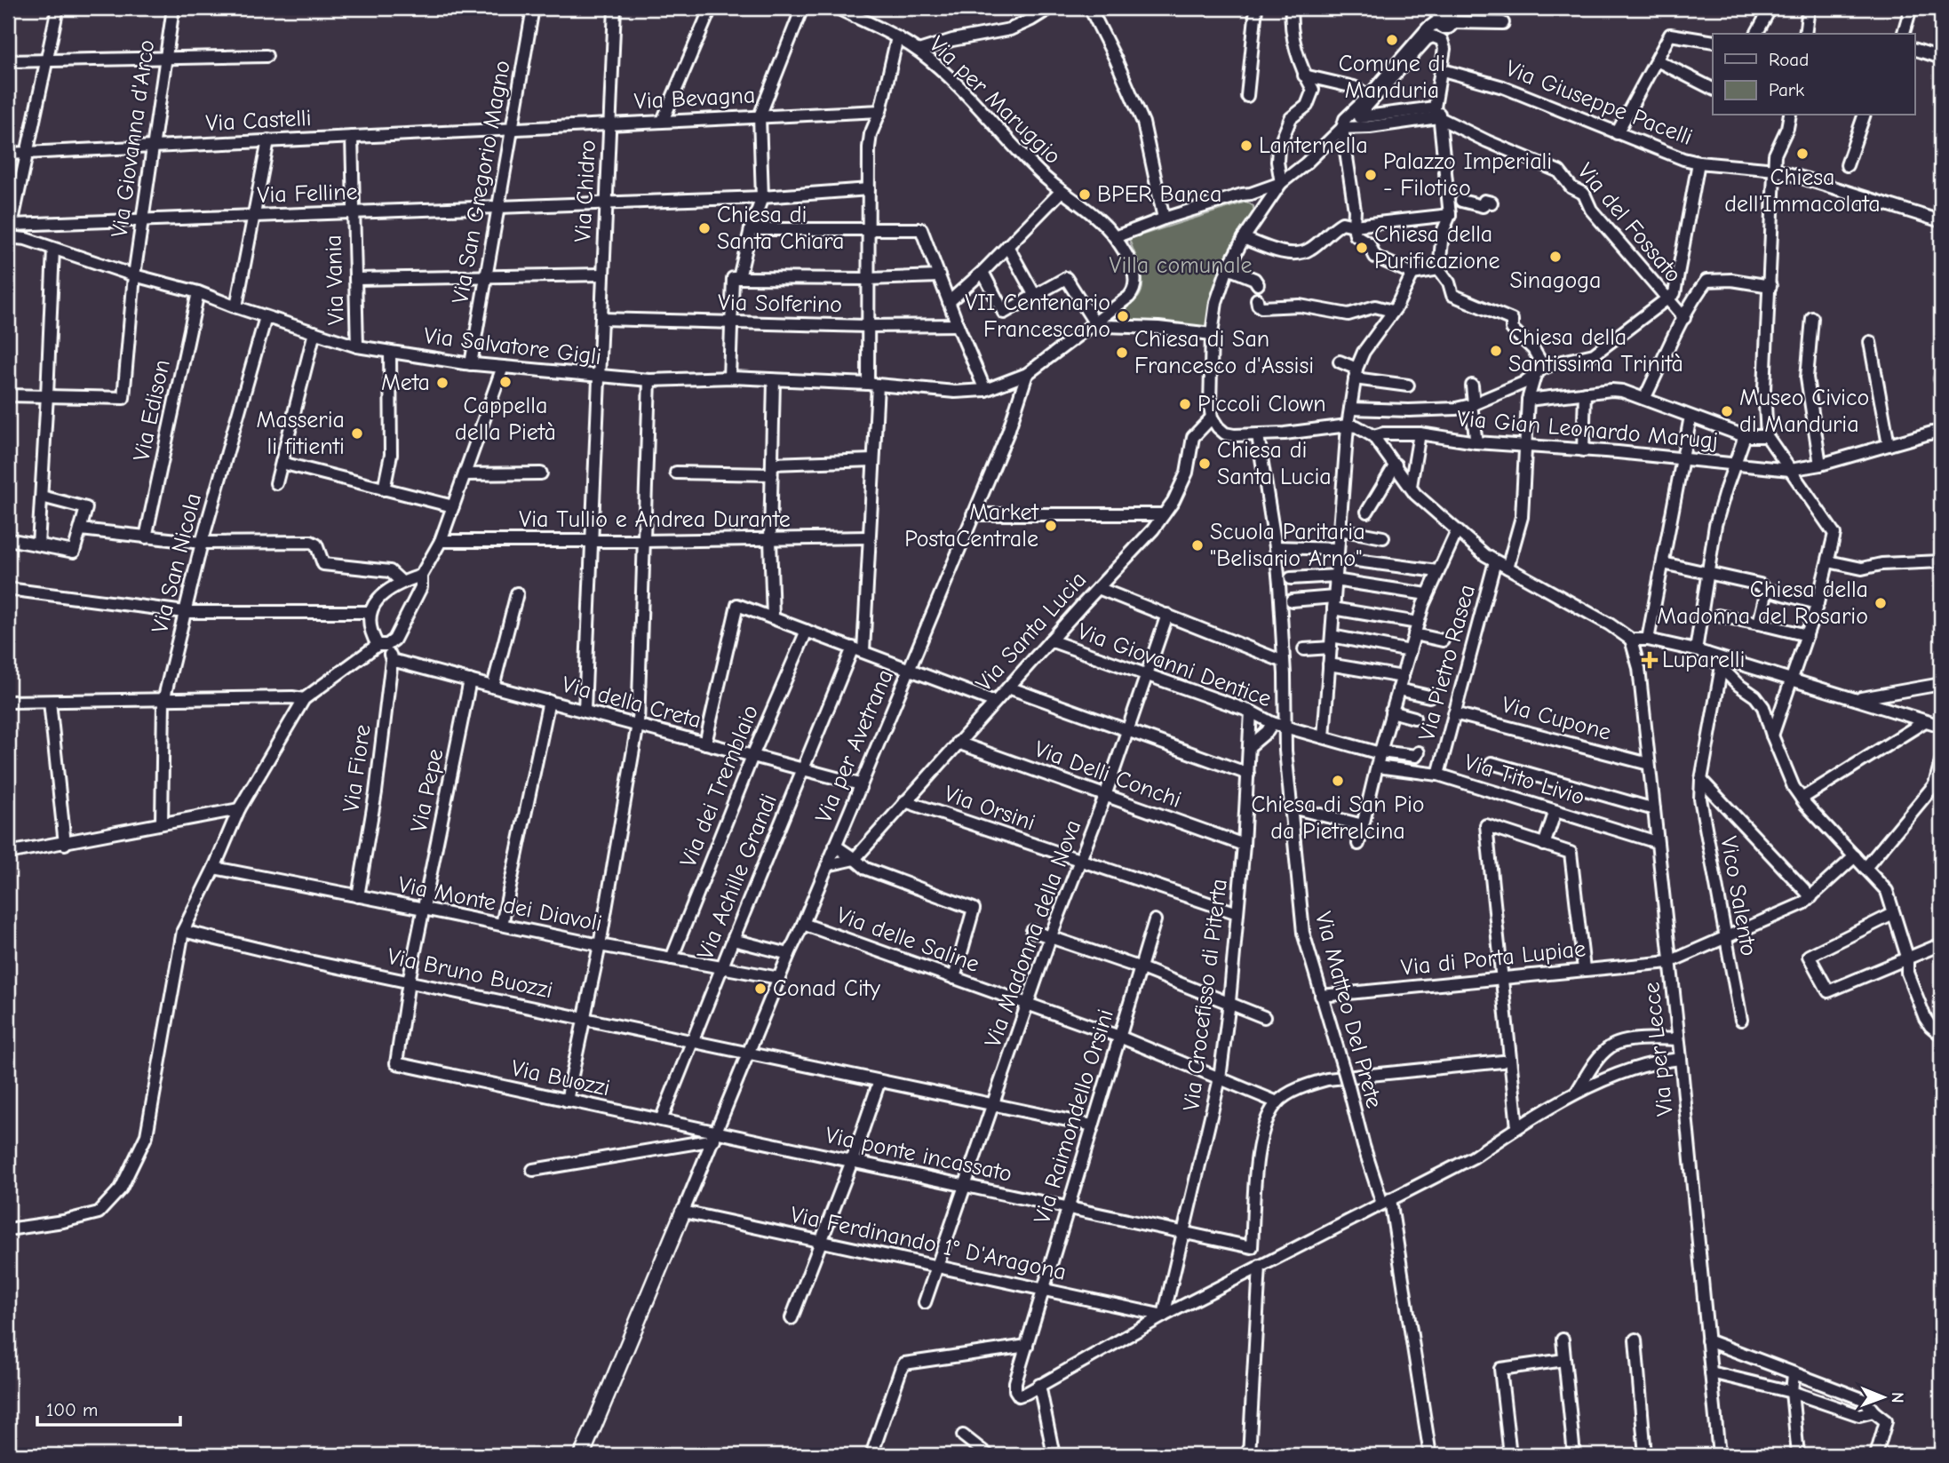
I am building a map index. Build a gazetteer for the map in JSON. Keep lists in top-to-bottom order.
{
  "streets": {
    "street": [
      "Via Bevagna",
      "Via per Maruggio",
      "Via Giuseppe Pacelli",
      "Via Castelli",
      "Via Giovanna d'Arco",
      "Via San Gregorio Magno",
      "Via Chidro",
      "Via Felline",
      "Via del Fossato",
      "Via Vania",
      "Via Solferino",
      "Via Salvatore Gigli",
      "Via Edison",
      "Via Gian Leonardo Marugj",
      "Via Tullio e Andrea Durante",
      "Via San Nicola",
      "Via Santa Lucia",
      "Via Pietro Rasea",
      "Via Giovanni Dentice",
      "Via della Creta",
      "Via Cupone",
      "Via per Avetrana",
      "Via Fiore",
      "Via Delli Conchi",
      "Via Tito Livio",
      "Via dei Tremblaio",
      "Via Pepe",
      "Via Orsini",
      "Via Achille Grandi",
      "Vico Salento",
      "Via Monte dei Diavoli",
      "Via Madonna della Nova",
      "Via delle Saline",
      "Via di Porta Lupiae",
      "Via Bruno Buozzi",
      "Via Crocefisso di Piterta",
      "Via Matteo Del Prete",
      "Via per Lecce",
      "Via Buozzi",
      "Via Raimondello Orsini",
      "Via ponte incassato",
      "Via Ferdinando 1° D'Aragona"
    ]
  },
  "crossings": [
    ["Via Bevagna", "Via Castelli"],
    ["Via Bevagna", "Via San Gregorio Magno"],
    ["Via Bevagna", "Via Chidro"],
    ["Via Bevagna", "Via Achille Grandi"],
    ["Via per Maruggio", "Via Achille Grandi"],
    ["Via Castelli", "Via Giovanna d'Arco"],
    ["Via Castelli", "Via San Gregorio Magno"],
    ["Via Castelli", "Via Vania"],
    ["Via Giovanna d'Arco", "Via Felline"],
    ["Via Giovanna d'Arco", "Via Salvatore Gigli"],
    ["Via San Gregorio Magno", "Via Felline"],
    ["Via San Gregorio Magno", "Via Salvatore Gigli"],
    ["Via Chidro", "Via Felline"],
    ["Via Chidro", "Via Solferino"],
    ["Via Chidro", "Via Salvatore Gigli"],
    ["Via Chidro", "Via Tullio e Andrea Durante"],
    ["Via Chidro", "Via della Creta"],
    ["Via Felline", "Via Vania"],
    ["Via Felline", "Via Achille Grandi"],
    ["Via Vania", "Via Salvatore Gigli"],
    ["Via Solferino", "Via Achille Grandi"],
    ["Via Salvatore Gigli", "Via Edison"],
    ["Via Salvatore Gigli", "Via San Nicola"],
    ["Via Salvatore Gigli", "Via per Avetrana"],
    ["Via Salvatore Gigli", "Via Achille Grandi"],
    ["Via Tullio e Andrea Durante", "Via Achille Grandi"],
    ["Via Santa Lucia", "Via Giovanni Dentice"],
    ["Via Santa Lucia", "Via Delli Conchi"],
    ["Via Santa Lucia", "Via Orsini"],
    ["Via Pietro Rasea", "Via Cupone"],
    ["Via Pietro Rasea", "Via Tito Livio"],
    ["Via Giovanni Dentice", "Via Madonna della Nova"],
    ["Via Giovanni Dentice", "Via Crocefisso di Piterta"],
    ["Via Giovanni Dentice", "Via Matteo Del Prete"],
    ["Via della Creta", "Via per Avetrana"],
    ["Via della Creta", "Via Fiore"],
    ["Via della Creta", "Via dei Tremblaio"],
    ["Via della Creta", "Via Pepe"],
    ["Via della Creta", "Via Achille Grandi"],
    ["Via Cupone", "Via per Lecce"],
    ["Via per Avetrana", "Via Monte dei Diavoli"],
    ["Via per Avetrana", "Via delle Saline"],
    ["Via per Avetrana", "Via Bruno Buozzi"],
    ["Via per Avetrana", "Via Buozzi"],
    ["Via per Avetrana", "Via ponte incassato"],
    ["Via per Avetrana", "Via Ferdinando 1° D'Aragona"],
    ["Via Fiore", "Via Monte dei Diavoli"],
    ["Via Delli Conchi", "Via Madonna della Nova"],
    ["Via Delli Conchi", "Via Crocefisso di Piterta"],
    ["Via Tito Livio", "Via per Lecce"],
    ["Via dei Tremblaio", "Via Monte dei Diavoli"],
    ["Via Pepe", "Via Monte dei Diavoli"],
    ["Via Pepe", "Via Bruno Buozzi"],
    ["Via Pepe", "Via Buozzi"],
    ["Via Orsini", "Via Madonna della Nova"],
    ["Via Orsini", "Via Crocefisso di Piterta"],
    ["Via Achille Grandi", "Via Monte dei Diavoli"],
    ["Via Achille Grandi", "Via Bruno Buozzi"],
    ["Via Achille Grandi", "Via Buozzi"],
    ["Vico Salento", "Via di Porta Lupiae"],
    ["Via Madonna della Nova", "Via delle Saline"],
    ["Via Madonna della Nova", "Via Bruno Buozzi"],
    ["Via Madonna della Nova", "Via ponte incassato"],
    ["Via Madonna della Nova", "Via Ferdinando 1° D'Aragona"],
    ["Via delle Saline", "Via Crocefisso di Piterta"],
    ["Via delle Saline", "Via Raimondello Orsini"],
    ["Via delle Saline", "Via ponte incassato"],
    ["Via di Porta Lupiae", "Via Matteo Del Prete"],
    ["Via di Porta Lupiae", "Via per Lecce"],
    ["Via Bruno Buozzi", "Via Raimondello Orsini"],
    ["Via Crocefisso di Piterta", "Via ponte incassato"],
    ["Via Crocefisso di Piterta", "Via Ferdinando 1° D'Aragona"],
    ["Via Buozzi", "Via ponte incassato"],
    ["Via Raimondello Orsini", "Via ponte incassato"],
    ["Via Raimondello Orsini", "Via Ferdinando 1° D'Aragona"]
  ],
  "parks": ["Villa comunale"],
  "places": {
    "other": [
      "Comune di Manduria",
      "Lanternella",
      "Chiesa dell'Immacolata",
      "Palazzo Imperiali - Filotico",
      "BPER Banca",
      "Chiesa di Santa Chiara",
      "Chiesa della Purificazione",
      "Sinagoga",
      "VII Centenario Francescano",
      "Chiesa della Santissima Trinità",
      "Chiesa di San Francesco d'Assisi",
      "Cappella della Pietà",
      "Meta",
      "Piccoli Clown",
      "Museo Civico di Manduria",
      "Masseria li fitienti",
      "Chiesa di Santa Lucia",
      "Market PostaCentrale",
      "Scuola Paritaria \"Belisario Arno\"",
      "Chiesa della Madonna del Rosario",
      "Chiesa di San Pio da Pietrelcina",
      "Conad City"
    ],
    "health": ["Luparelli"]
  },
  "legend": ["Road", "Park"],
  "scale_bar": "100 m",
  "north": "right"
}
